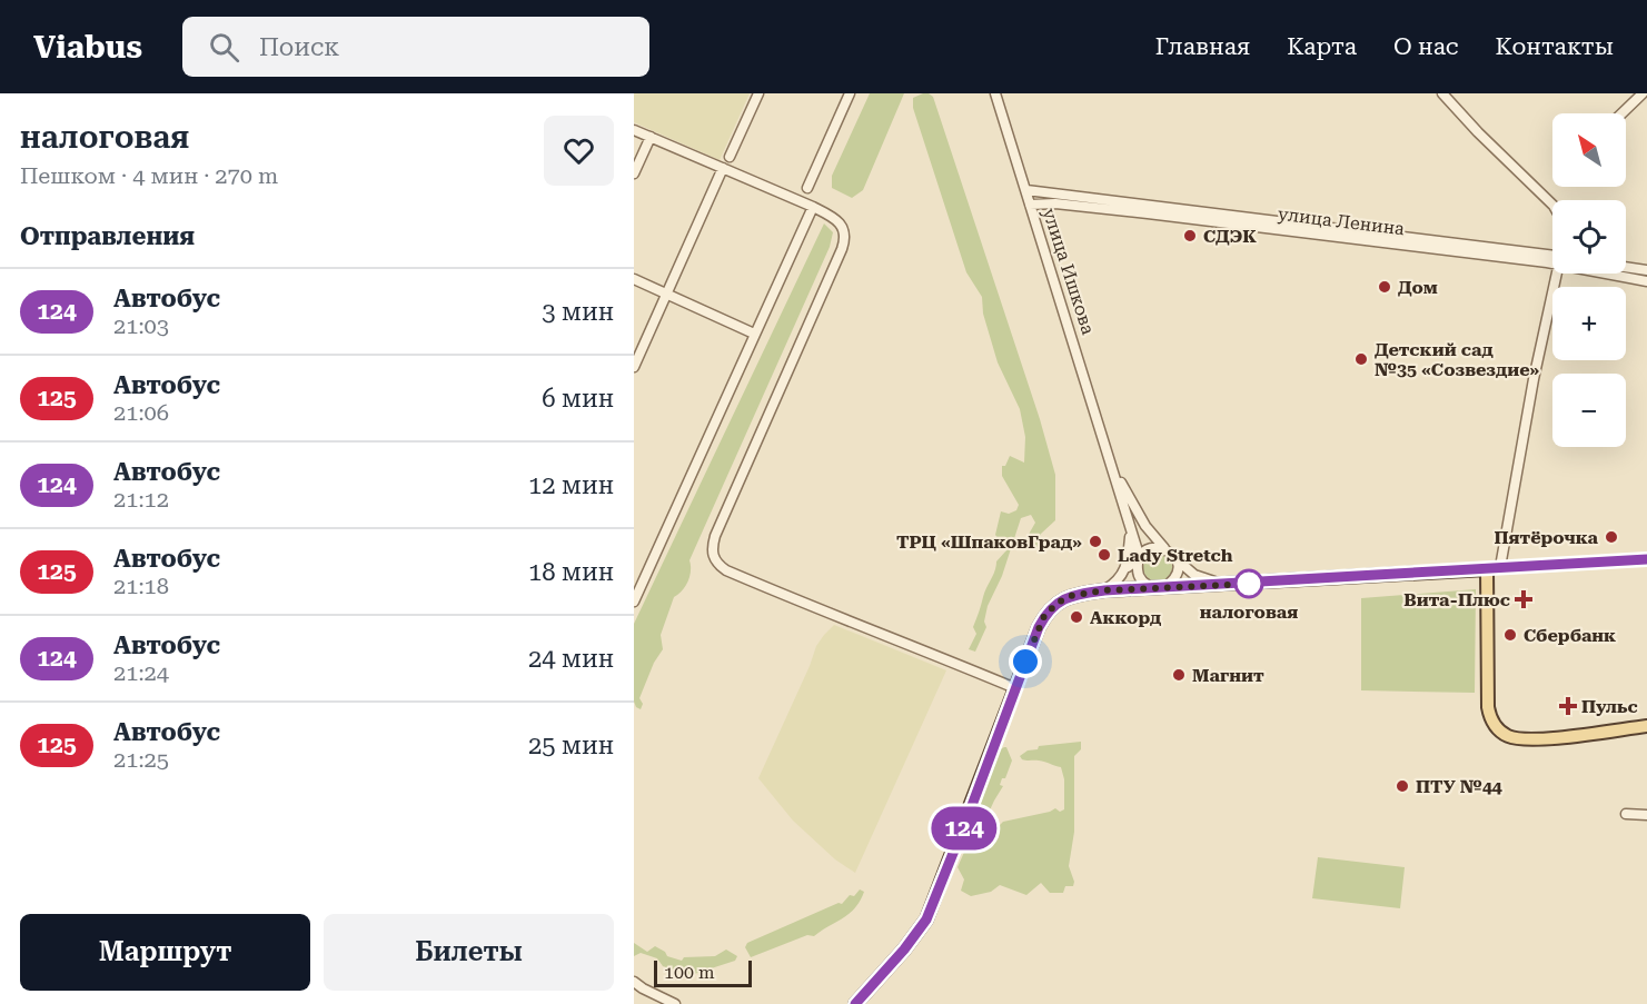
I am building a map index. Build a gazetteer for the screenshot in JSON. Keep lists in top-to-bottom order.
{
  "streets": {
    "street": ["улица Ленина", "улица Ишкова"]
  },
  "crossings": [
    ["улица Ленина", "улица Ишкова"]
  ],
  "places": {
    "other": [
      "СДЭК",
      "Дом",
      "Детский сад №35 «Созвездие»",
      "Пятёрочка",
      "ТРЦ «ШпаковГрад»",
      "Lady Stretch",
      "налоговая",
      "Аккорд",
      "Сбербанк",
      "Магнит",
      "ПТУ №44"
    ],
    "health": ["Вита-Плюс", "Пульс"]
  },
  "lines": ["bus line 124"],
  "scale_bar": "100 m",
  "north": "top left",
  "page": {
    "header": "Viabus",
    "search": "Поиск",
    "nav": [
      "Главная",
      "Карта",
      "О нас",
      "Контакты"
    ],
    "heading": [
      ["налоговая", "Пешком · 4 мин · 270 m"],
      "Отправления"
    ],
    "on_map": "124",
    "map_buttons": ["+", "−"],
    "list": [
      {
        "mark": "124",
        "name": "Автобус",
        "note": "21:03",
        "value": "3 мин"
      },
      {
        "mark": "125",
        "name": "Автобус",
        "note": "21:06",
        "value": "6 мин"
      },
      {
        "mark": "124",
        "name": "Автобус",
        "note": "21:12",
        "value": "12 мин"
      },
      {
        "mark": "125",
        "name": "Автобус",
        "note": "21:18",
        "value": "18 мин"
      },
      {
        "mark": "124",
        "name": "Автобус",
        "note": "21:24",
        "value": "24 мин"
      },
      {
        "mark": "125",
        "name": "Автобус",
        "note": "21:25",
        "value": "25 мин"
      }
    ],
    "buttons": ["Маршрут", "Билеты"],
    "scale": "100 m"
  }
}
